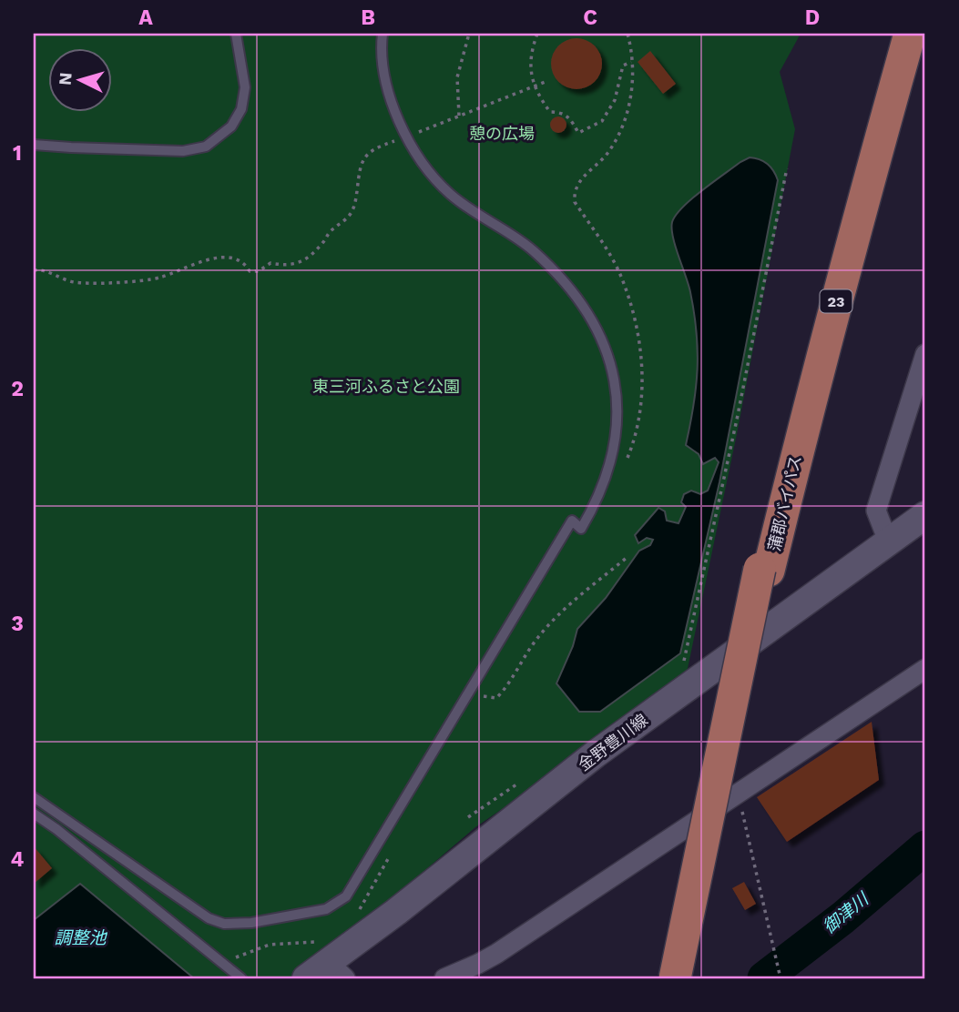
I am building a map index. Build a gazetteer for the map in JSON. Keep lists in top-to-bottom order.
{
  "streets": {
    "highway": ["23", "蒲郡バイパス"],
    "main road": ["金野豊川線"]
  },
  "water": ["御津川", "調整池"],
  "parks": ["憩の広場", "東三河ふるさと公園"],
  "north": "left",
  "grid": {
    "columns": [
      "A",
      "B",
      "C",
      "D"
    ],
    "rows": [
      "1",
      "2",
      "3",
      "4"
    ]
  }
}
